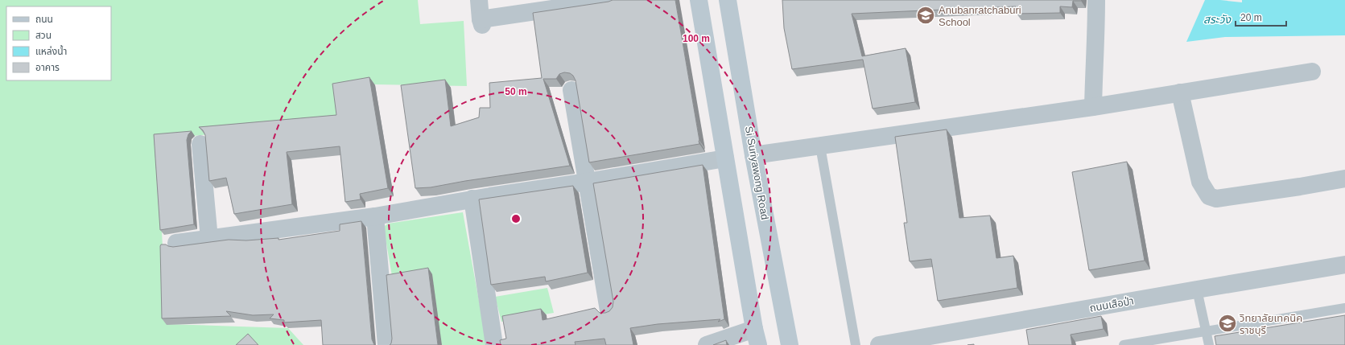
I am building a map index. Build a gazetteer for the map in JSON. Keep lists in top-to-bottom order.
{
  "streets": {
    "main road": ["Si Suriyawong Road"],
    "street": ["ถนนเสือป่า"]
  },
  "water": ["สระวัง"],
  "places": {
    "school or university": ["Anubanratchaburi School", "วิทยาลัยเทคนิค ราชบุรี"]
  },
  "legend": [
    "ถนน",
    "สวน",
    "แหล่งน้ำ",
    "อาคาร"
  ],
  "scale_bar": "20 m",
  "rings": ["100 m", "50 m"]
}
